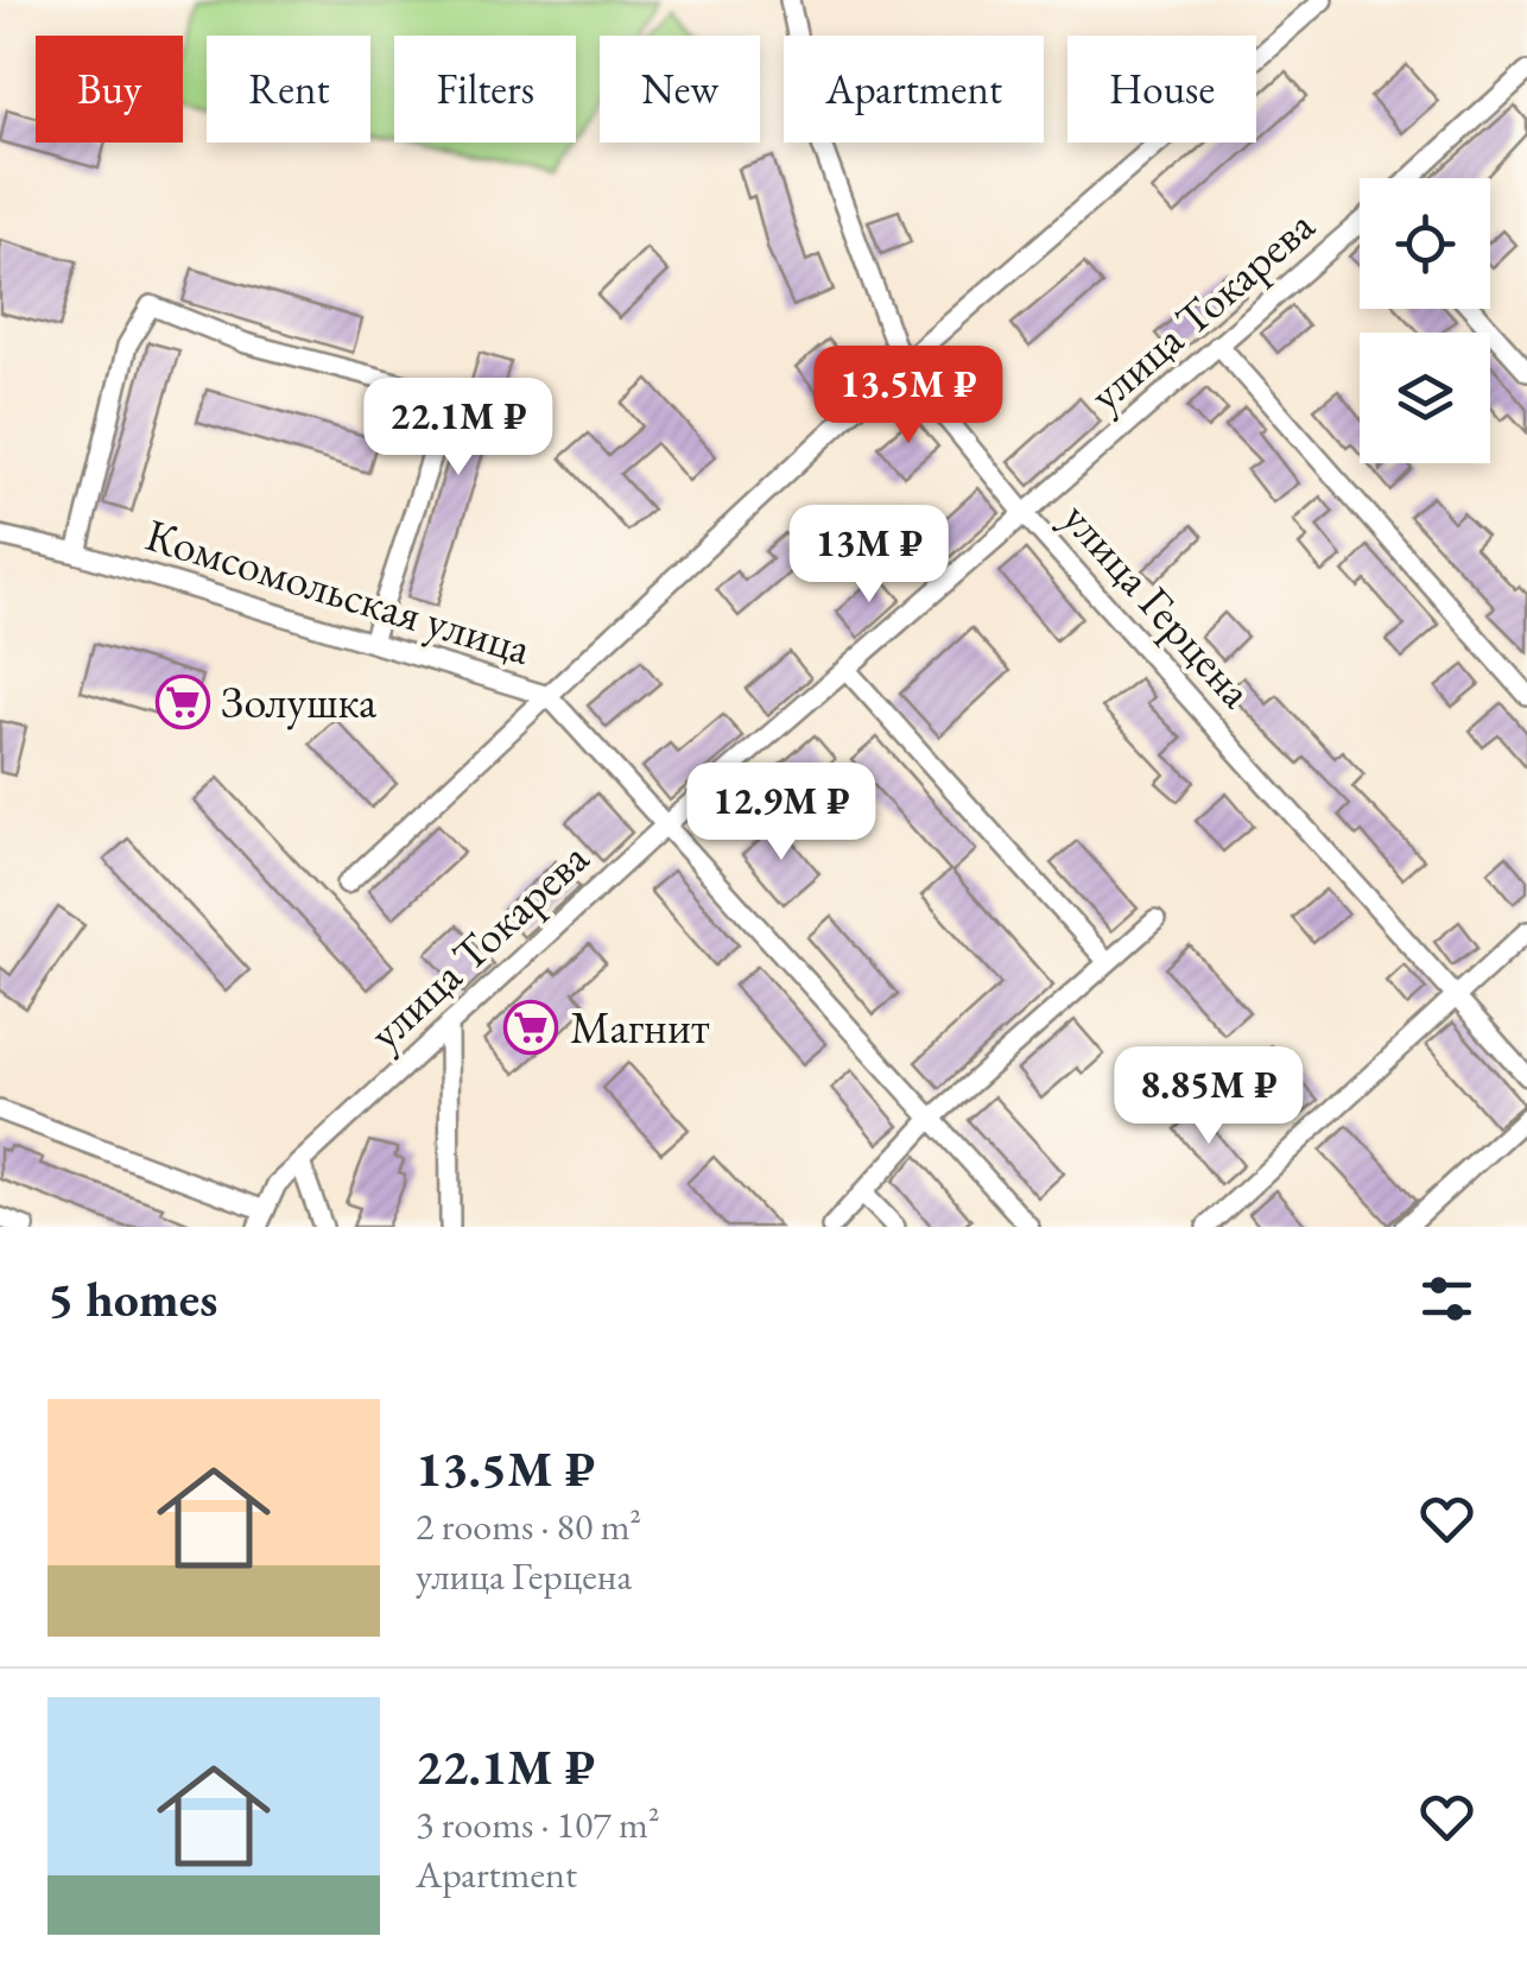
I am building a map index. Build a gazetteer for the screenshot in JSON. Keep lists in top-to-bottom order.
{
  "streets": {
    "street": ["улица Токарева", "Комсомольская улица", "улица Герцена"]
  },
  "crossings": [
    ["улица Токарева", "Комсомольская улица"],
    ["улица Токарева", "улица Герцена"]
  ],
  "places": {
    "supermarket": ["Золушка", "Магнит"]
  },
  "page": {
    "chip": [
      "Buy",
      "Rent",
      "Filters",
      "New",
      "Apartment",
      "House"
    ],
    "price": [
      "13.5M ₽",
      "22.1M ₽",
      "13M ₽",
      "12.9M ₽",
      "8.85M ₽"
    ],
    "heading": "5 homes",
    "list": [
      {
        "name": "13.5M ₽",
        "note": "2 rooms · 80 m² · улица Герцена"
      },
      {
        "name": "22.1M ₽",
        "note": "3 rooms · 107 m² · Apartment"
      }
    ]
  }
}
